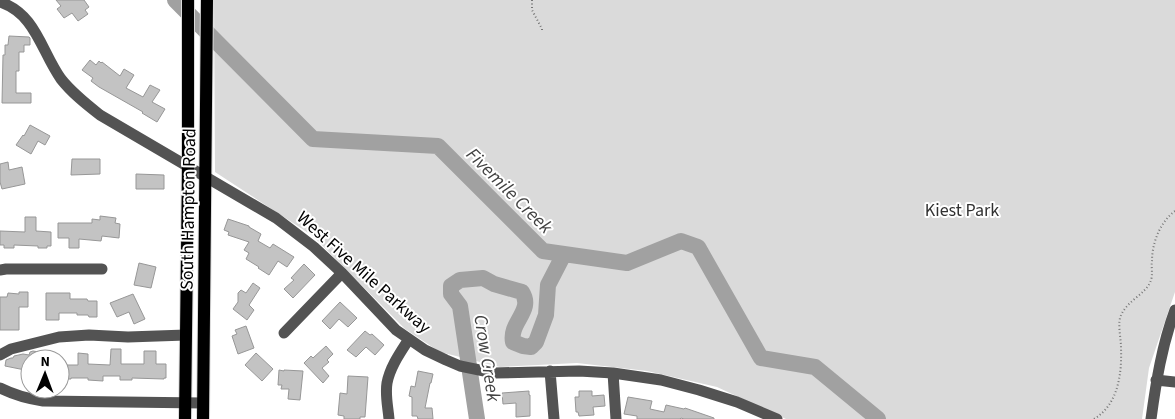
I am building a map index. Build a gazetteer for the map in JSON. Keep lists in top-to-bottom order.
{
  "streets": {
    "main road": ["South Hampton Road"],
    "street": ["West Five Mile Parkway"]
  },
  "crossings": [
    ["South Hampton Road", "West Five Mile Parkway"]
  ],
  "water": ["Fivemile Creek", "Crow Creek"],
  "parks": ["Kiest Park"],
  "north": "top"
}
